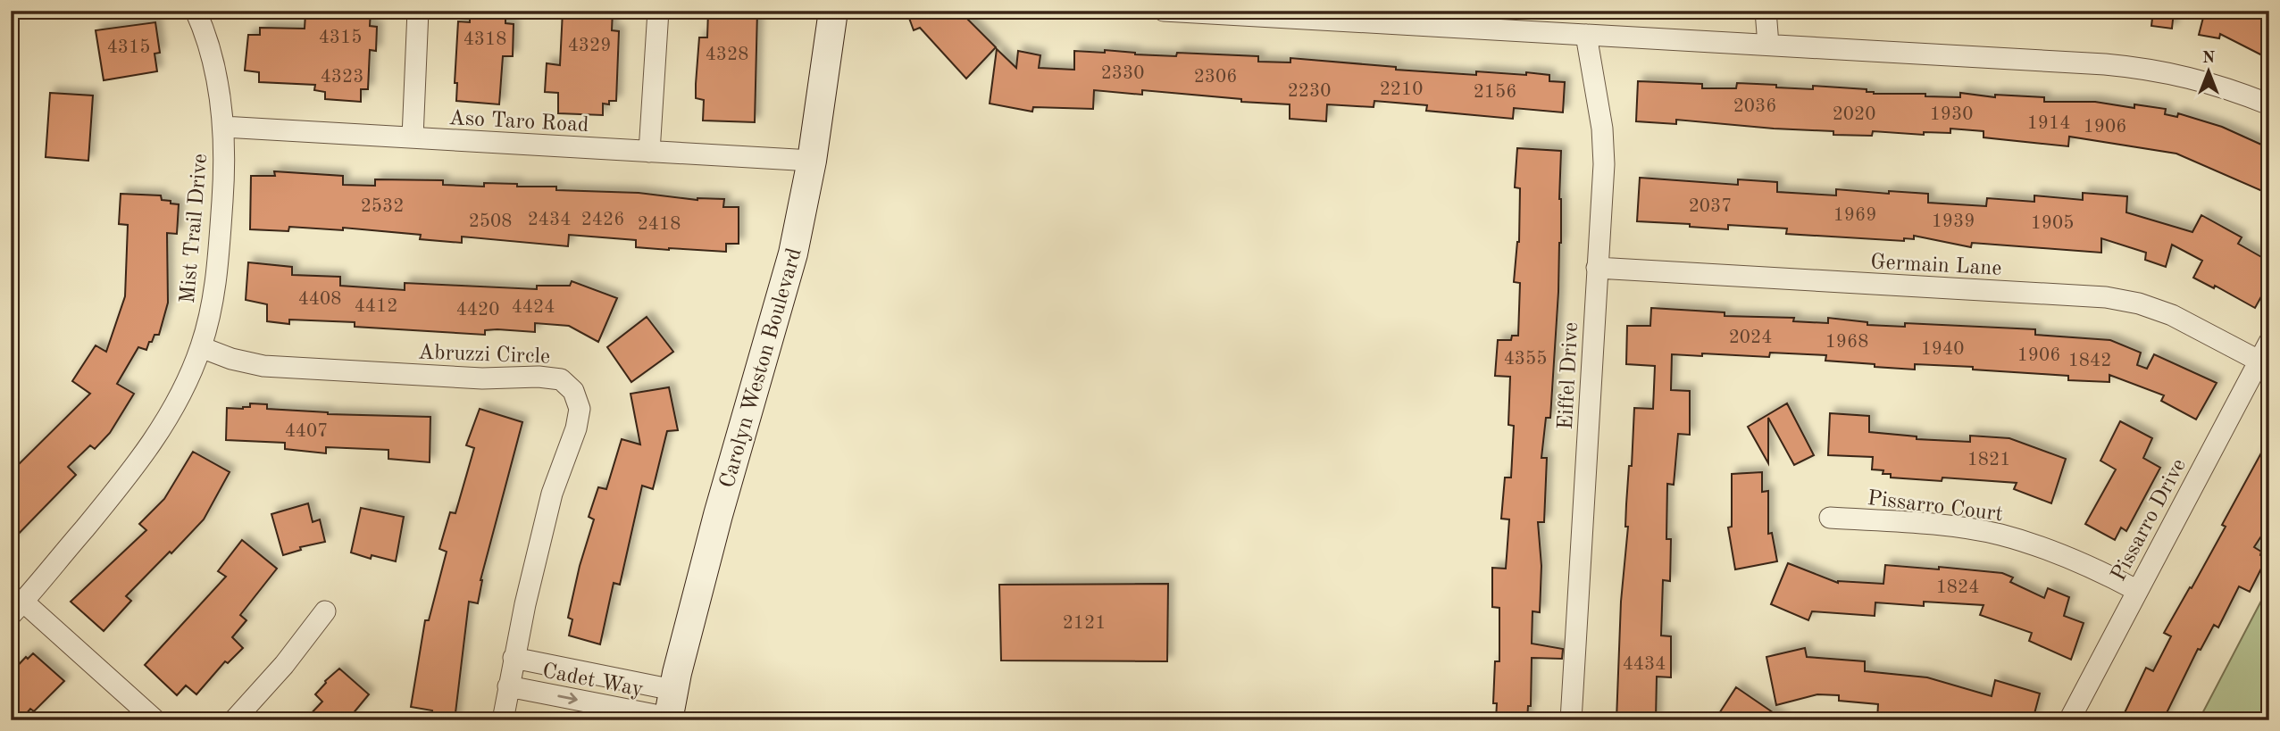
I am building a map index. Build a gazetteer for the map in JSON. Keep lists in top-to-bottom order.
{
  "streets": {
    "street": [
      "Aso Taro Road",
      "Mist Trail Drive",
      "Germain Lane",
      "Abruzzi Circle",
      "Carolyn Weston Boulevard",
      "Eiffel Drive",
      "Pissarro Court",
      "Pissarro Drive",
      "Cadet Way"
    ]
  },
  "crossings": [
    ["Aso Taro Road", "Mist Trail Drive"],
    ["Aso Taro Road", "Carolyn Weston Boulevard"],
    ["Mist Trail Drive", "Abruzzi Circle"],
    ["Germain Lane", "Eiffel Drive"],
    ["Germain Lane", "Pissarro Drive"],
    ["Abruzzi Circle", "Cadet Way"],
    ["Carolyn Weston Boulevard", "Cadet Way"],
    ["Pissarro Court", "Pissarro Drive"]
  ],
  "house_numbers": [
    "4315",
    "4318",
    "4329",
    "4315",
    "4328",
    "2330",
    "4323",
    "2306",
    "2210",
    "2230",
    "2156",
    "2036",
    "2020",
    "1930",
    "1914",
    "1906",
    "2532",
    "2037",
    "1969",
    "2434",
    "2426",
    "2508",
    "1939",
    "1905",
    "2418",
    "4408",
    "4412",
    "4424",
    "4420",
    "2024",
    "1968",
    "1940",
    "1906",
    "4355",
    "1842",
    "4407",
    "1821",
    "1824",
    "2121",
    "4434"
  ],
  "north": "top"
}
